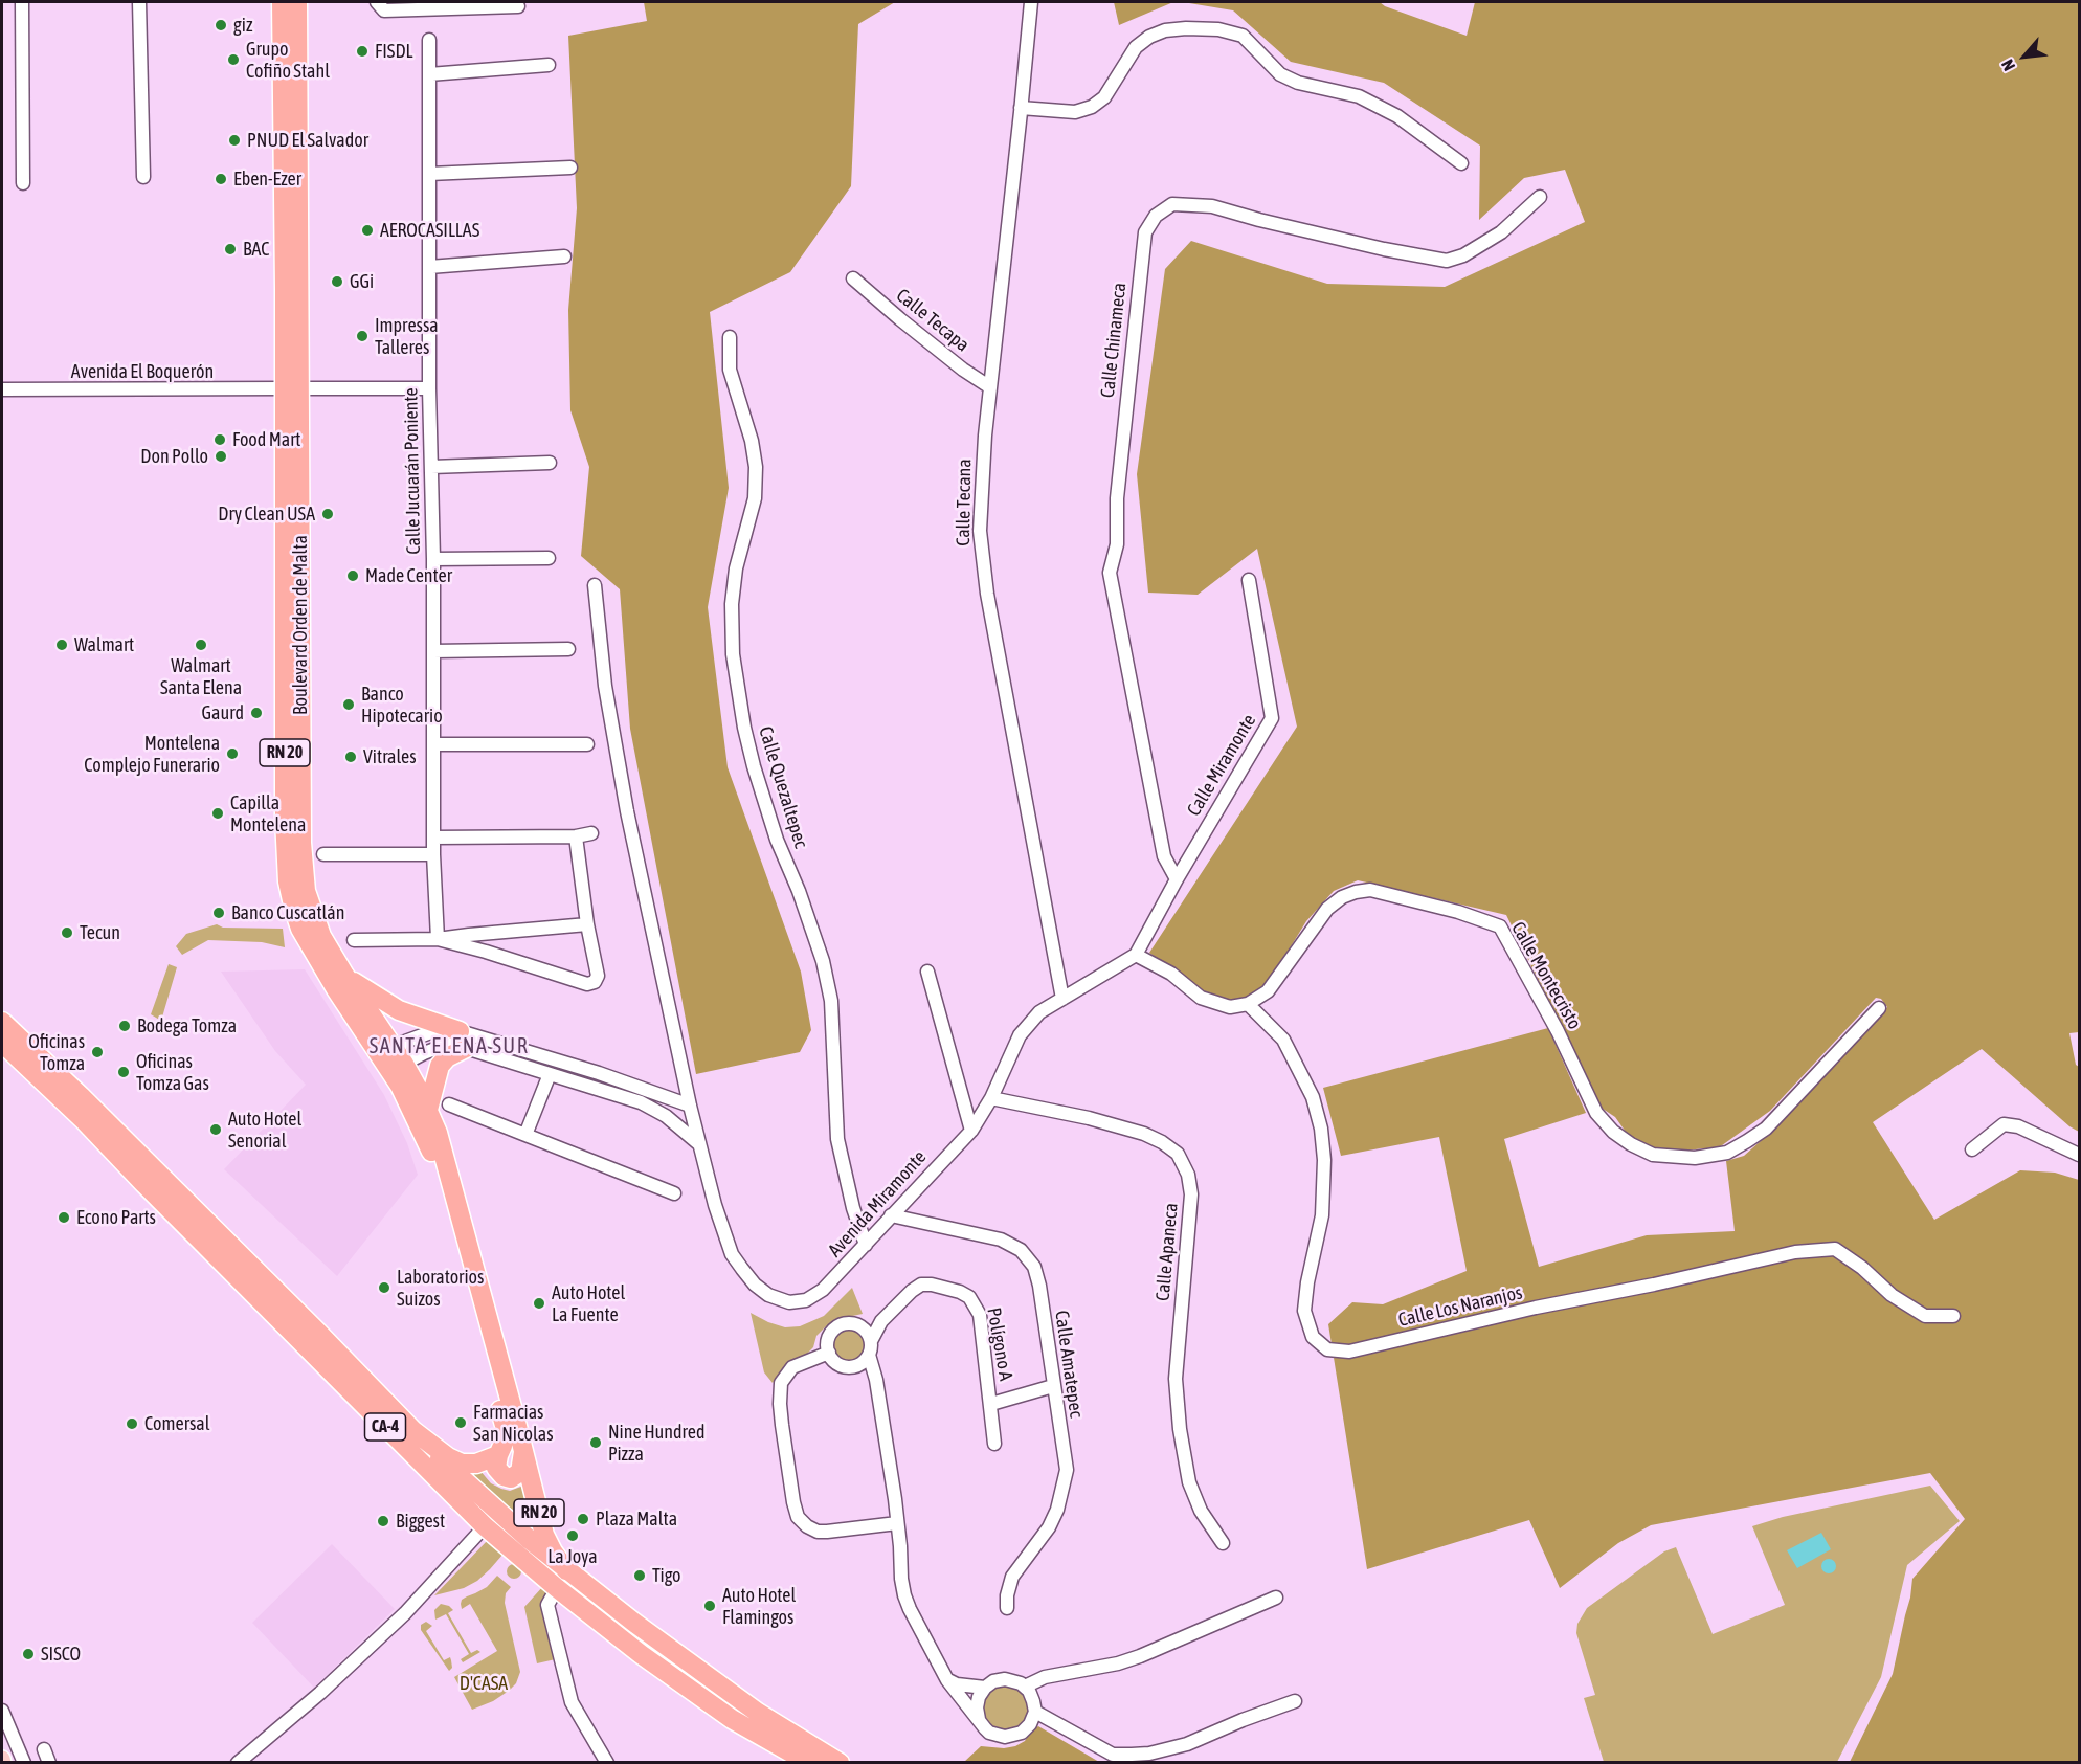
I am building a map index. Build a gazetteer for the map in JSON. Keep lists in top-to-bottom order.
{
  "streets": {
    "highway": ["Boulevard Orden de Malta", "RN 20", "CA-4"],
    "street": [
      "Calle Tecapa",
      "Calle Chinameca",
      "Avenida El Boquerón",
      "Calle Jucuarán Poniente",
      "Calle Tecana",
      "Calle Miramonte",
      "Calle Quezaltepec",
      "Calle Montecristo",
      "Avenida Miramonte",
      "Calle Apaneca",
      "Calle Los Naranjos",
      "Polígono A",
      "Calle Amatepec"
    ]
  },
  "crossings": [
    ["Calle Tecapa", "Calle Tecana"],
    ["Calle Chinameca", "Calle Miramonte"],
    ["Avenida El Boquerón", "Calle Jucuarán Poniente"],
    ["Avenida El Boquerón", "Boulevard Orden de Malta"],
    ["Calle Tecana", "Avenida Miramonte"],
    ["Boulevard Orden de Malta", "CA-4"],
    ["Calle Miramonte", "Avenida Miramonte"],
    ["Calle Quezaltepec", "Avenida Miramonte"],
    ["Calle Montecristo", "Calle Los Naranjos"],
    ["Avenida Miramonte", "Calle Apaneca"],
    ["Avenida Miramonte", "Calle Amatepec"],
    ["Polígono A", "Calle Amatepec"]
  ],
  "districts": ["SANTA ELENA SUR"],
  "parks": ["D'CASA"],
  "places": [
    "giz",
    "FISDL",
    "Grupo Cofiño Stahl",
    "PNUD El Salvador",
    "Eben-Ezer",
    "AEROCASILLAS",
    "BAC",
    "GGi",
    "Impressa Talleres",
    "Food Mart",
    "Don Pollo",
    "Dry Clean USA",
    "Made Center",
    "Walmart",
    "Walmart Santa Elena",
    "Banco Hipotecario",
    "Gaurd",
    "Montelena Complejo Funerario",
    "Vitrales",
    "Capilla Montelena",
    "Banco Cuscatlán",
    "Tecun",
    "Bodega Tomza",
    "Oficinas Tomza",
    "Oficinas Tomza Gas",
    "Auto Hotel Senorial",
    "Econo Parts",
    "Laboratorios Suizos",
    "Auto Hotel La Fuente",
    "Farmacias San Nicolas",
    "Comersal",
    "Nine Hundred Pizza",
    "Plaza Malta",
    "Biggest",
    "La Joya",
    "Tigo",
    "Auto Hotel Flamingos",
    "SISCO"
  ],
  "north": "bottom left"
}
